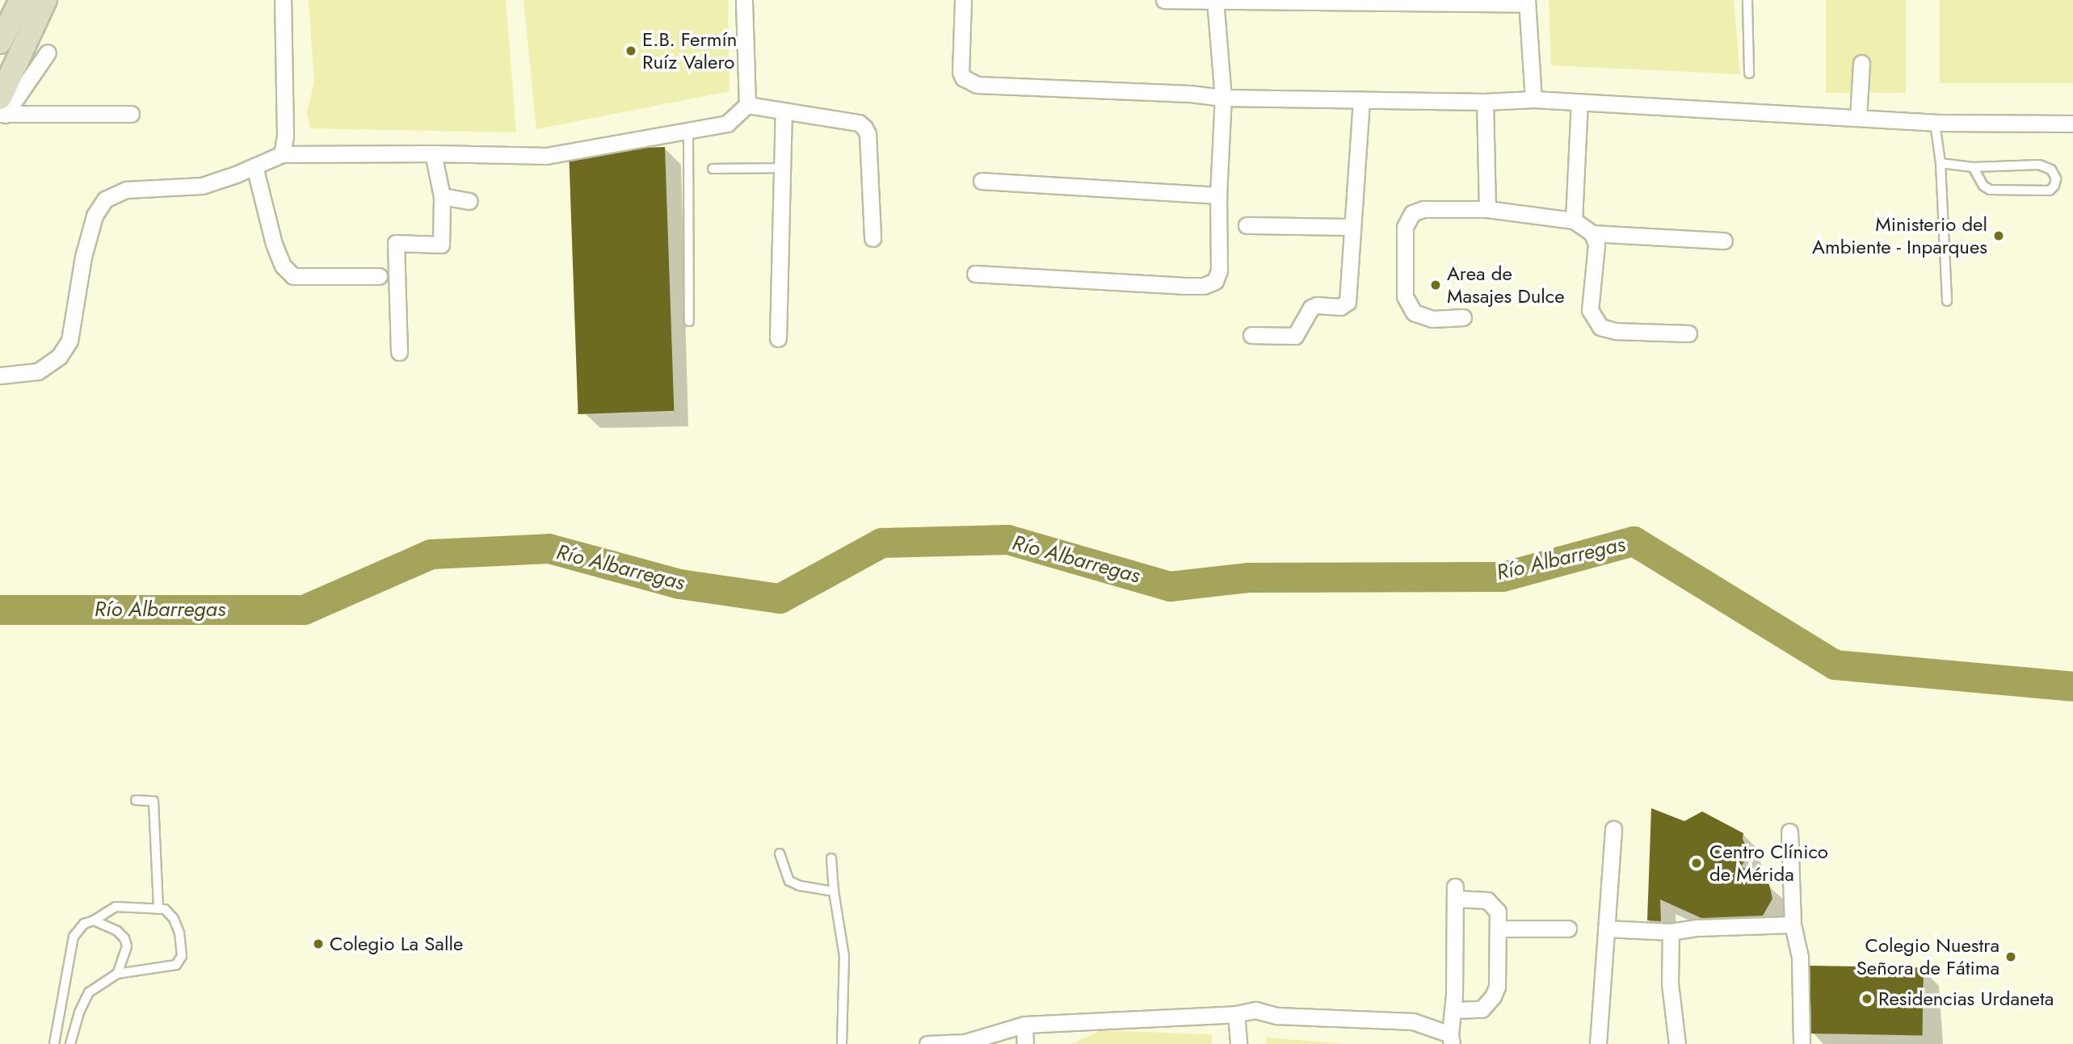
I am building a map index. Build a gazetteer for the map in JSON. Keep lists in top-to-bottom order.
{
  "water": ["Río Albarregas"],
  "places": [
    "E.B. Fermín Ruíz Valero",
    "Ministerio del Ambiente - Inparques",
    "Area de Masajes Dulce",
    "Centro Clínico de Mérida",
    "Colegio La Salle",
    "Colegio Nuestra Señora de Fátima",
    "Residencias Urdaneta"
  ]
}
